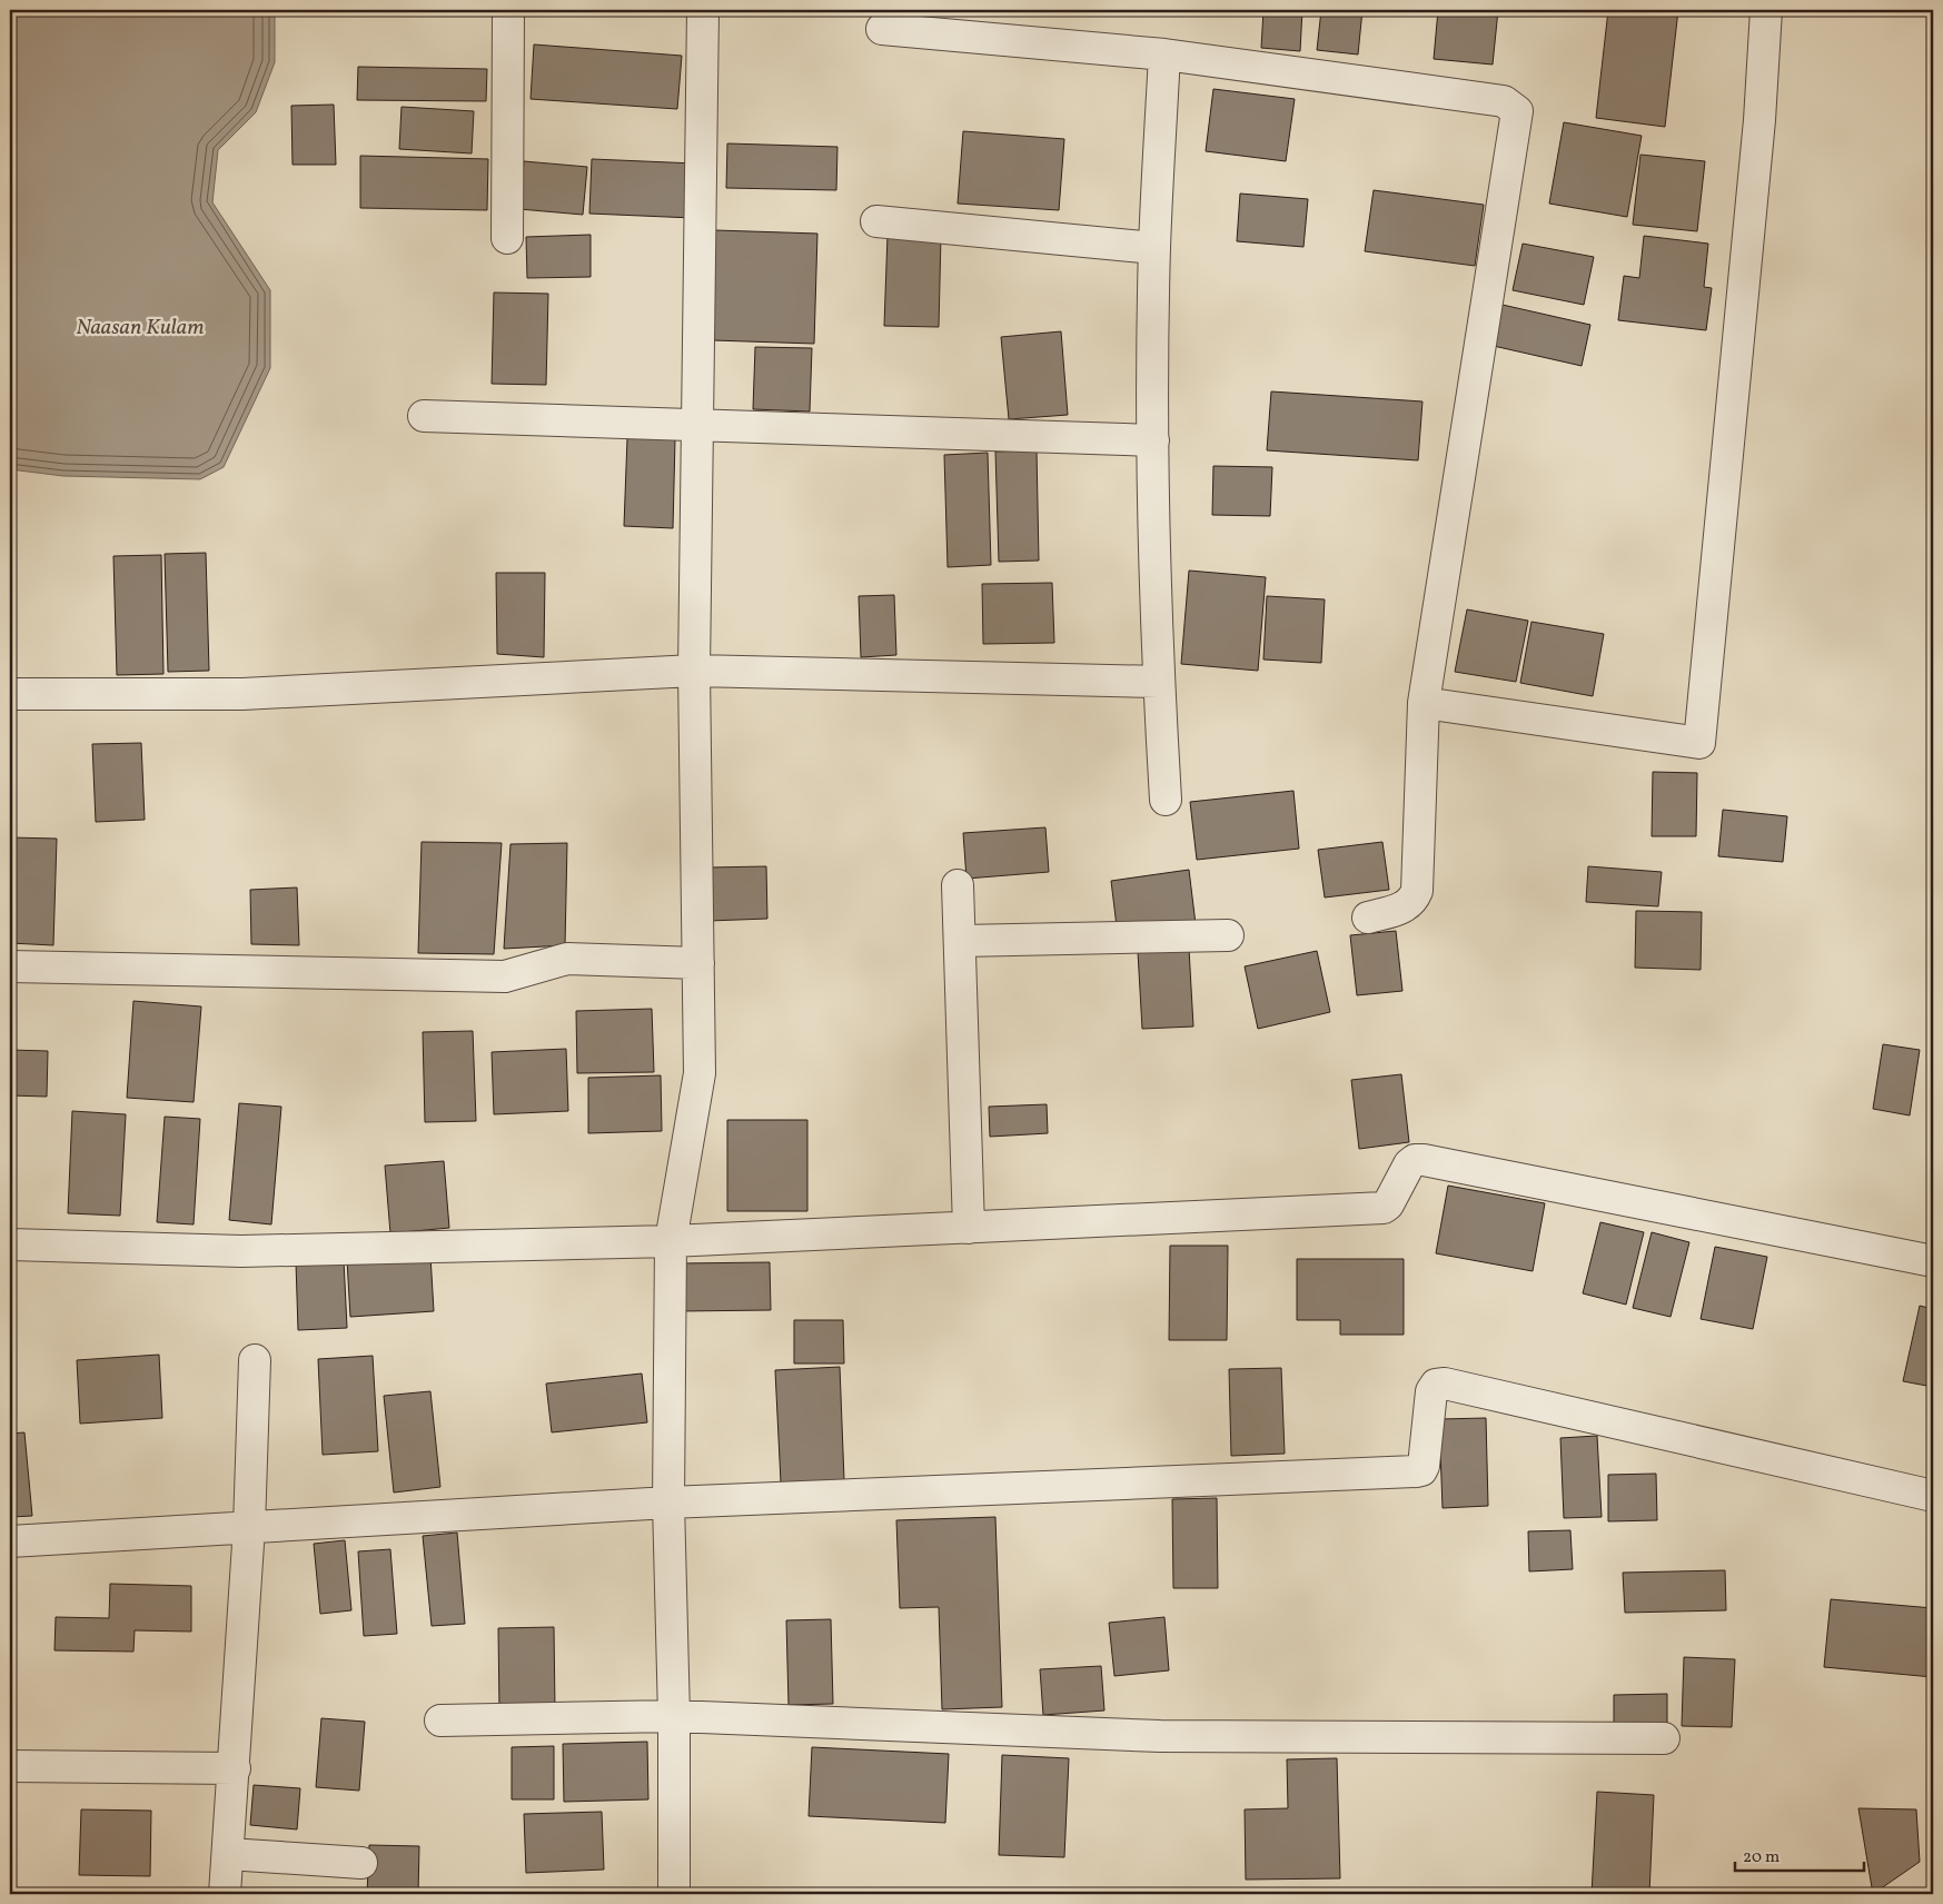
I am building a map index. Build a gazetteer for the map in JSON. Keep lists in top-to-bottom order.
{
  "water": ["Naasan Kulam"],
  "scale_bar": "20 m"
}
